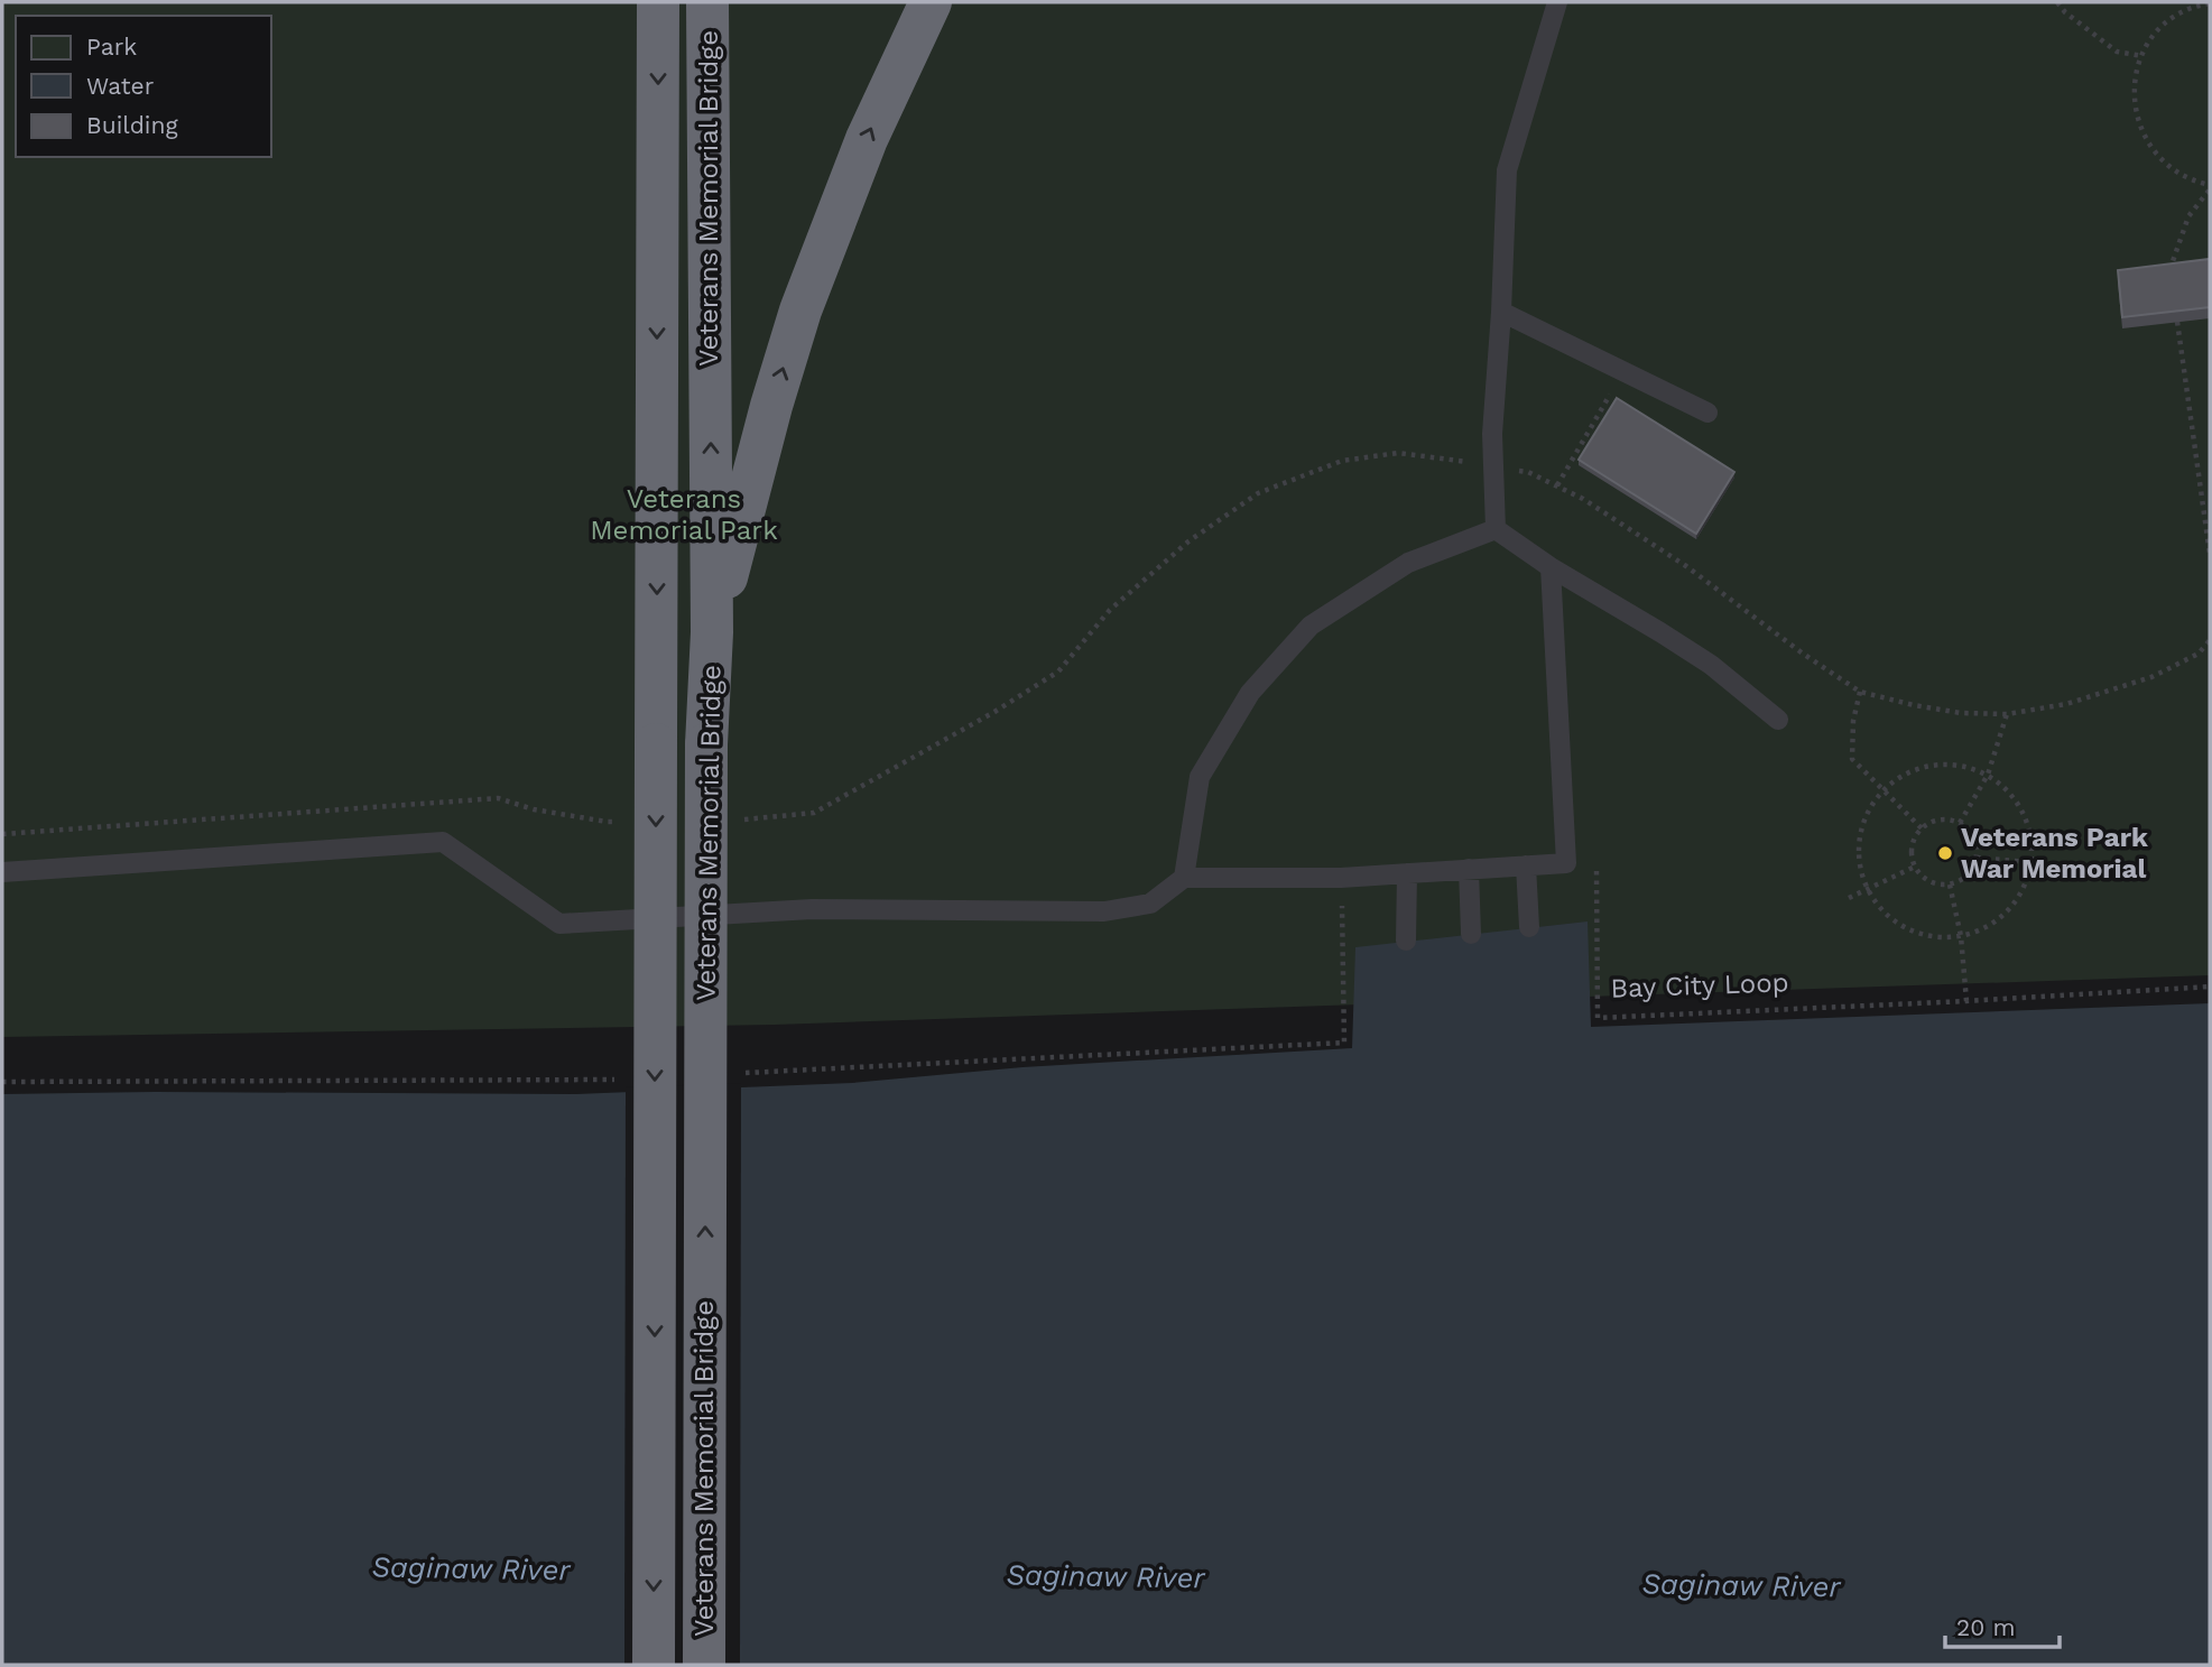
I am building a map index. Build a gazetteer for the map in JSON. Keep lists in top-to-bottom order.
{
  "streets": {
    "highway": ["Veterans Memorial Bridge"],
    "path": ["Bay City Loop"]
  },
  "water": ["Saginaw River"],
  "parks": ["Veterans Memorial Park"],
  "places": ["Veterans Park War Memorial"],
  "legend": ["Park", "Water", "Building"],
  "scale_bar": "20 m"
}
